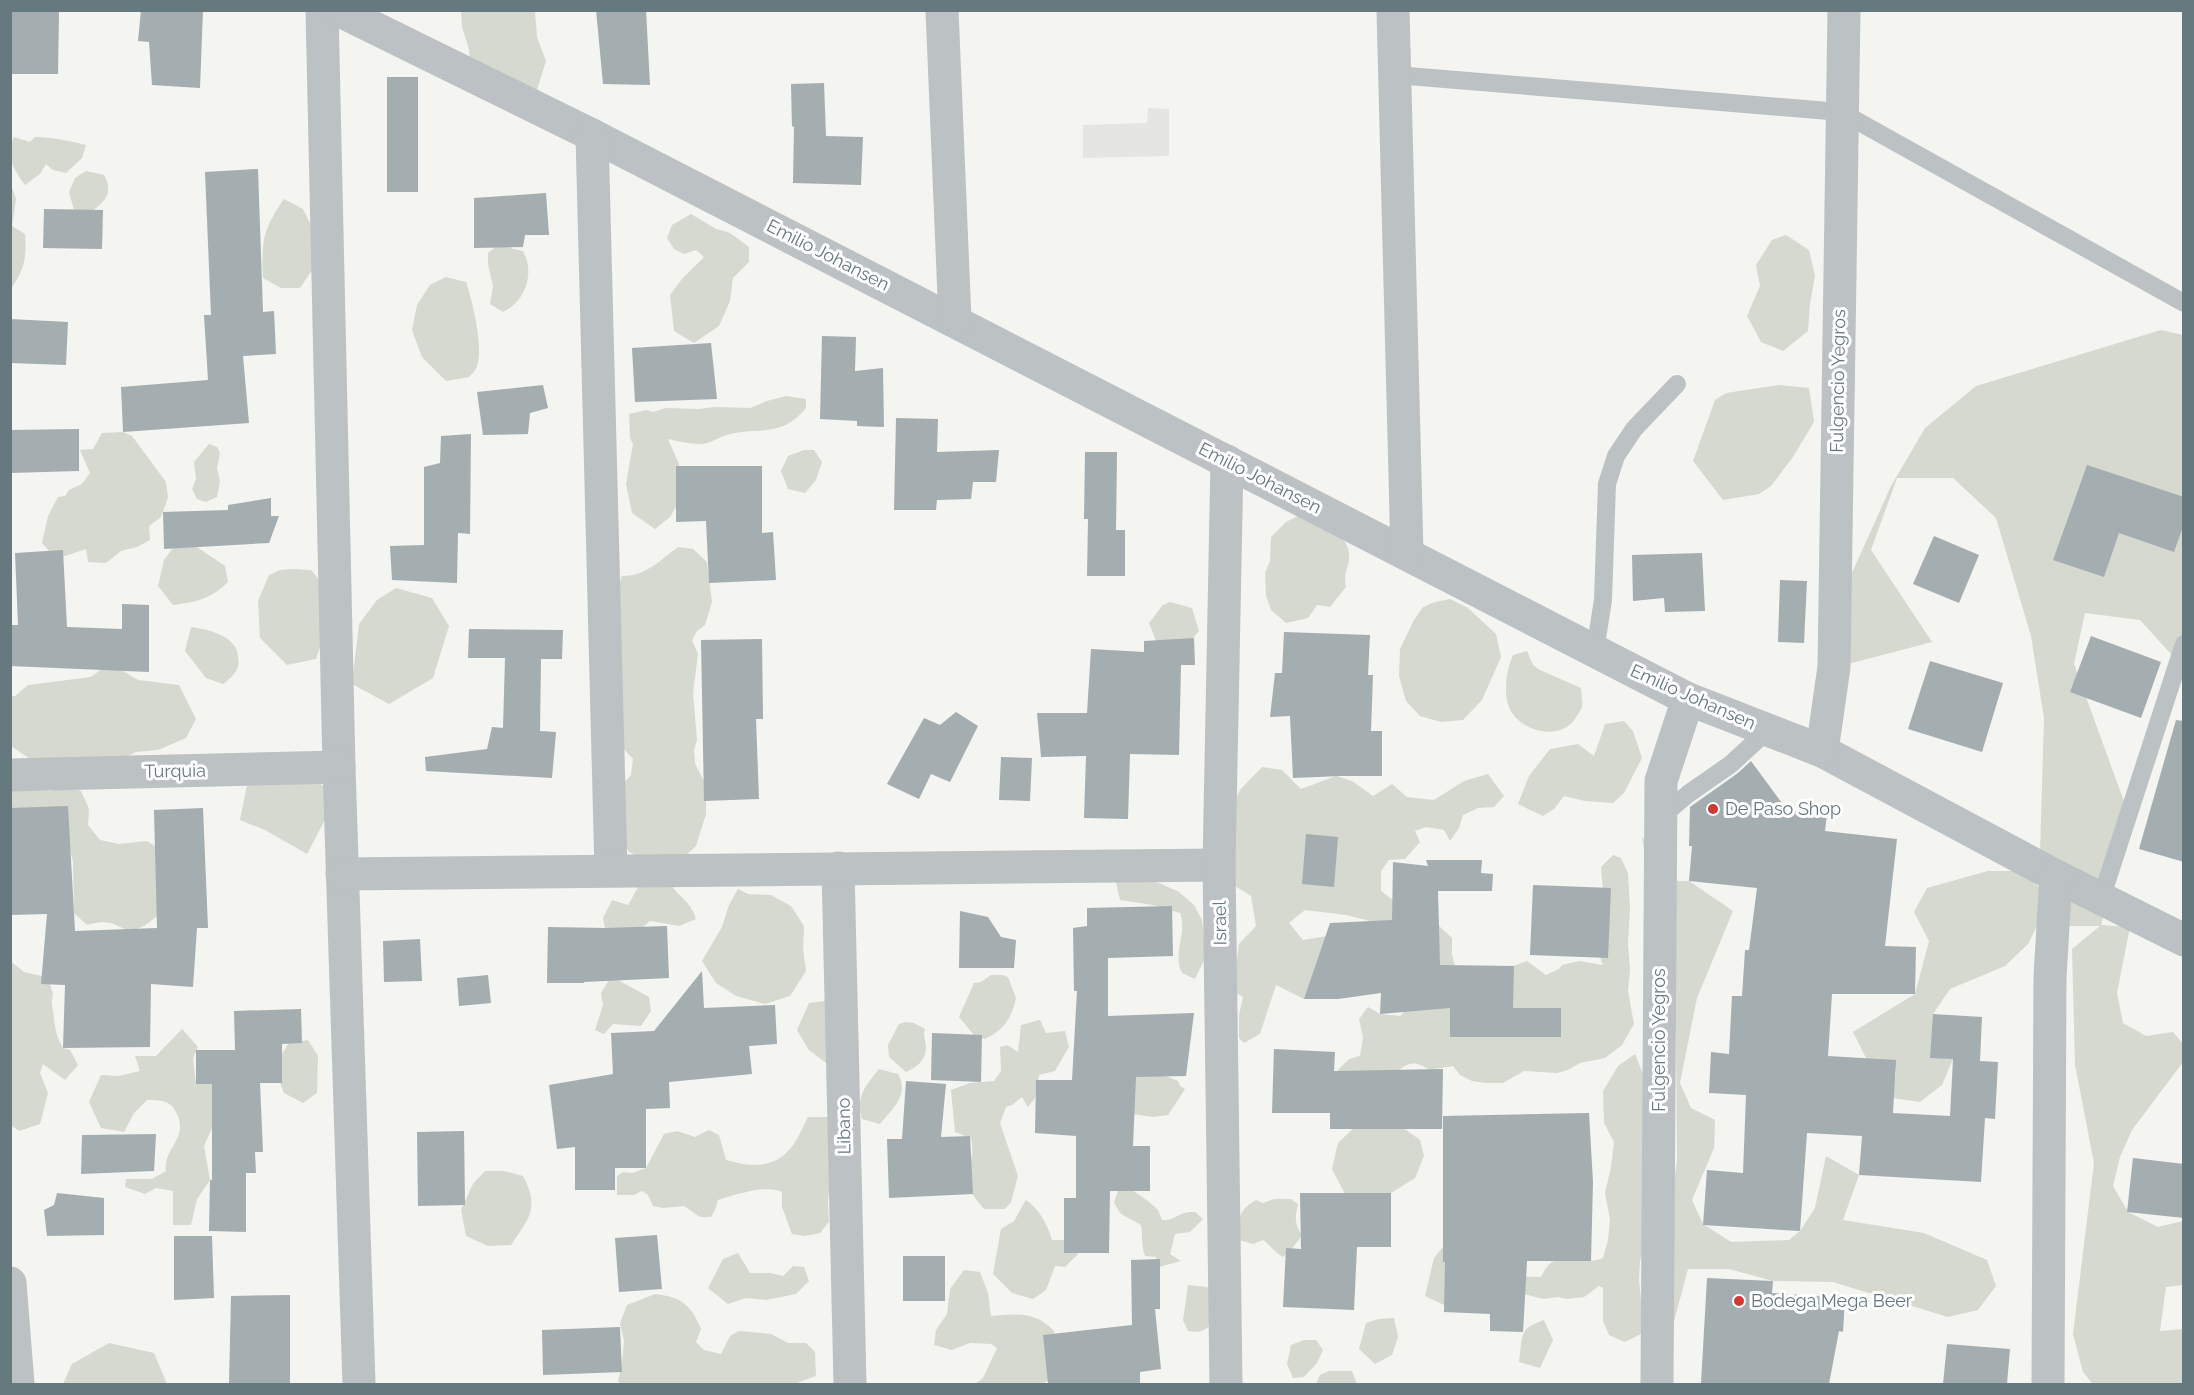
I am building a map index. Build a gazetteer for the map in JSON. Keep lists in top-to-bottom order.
{
  "streets": {
    "street": [
      "Emilio Johansen",
      "Fulgencio Yegros",
      "Turquia",
      "Israel",
      "Libano"
    ]
  },
  "crossings": [
    ["Emilio Johansen", "Fulgencio Yegros"],
    ["Emilio Johansen", "Israel"]
  ],
  "places": ["De Paso Shop", "Bodega Mega Beer"]
}
